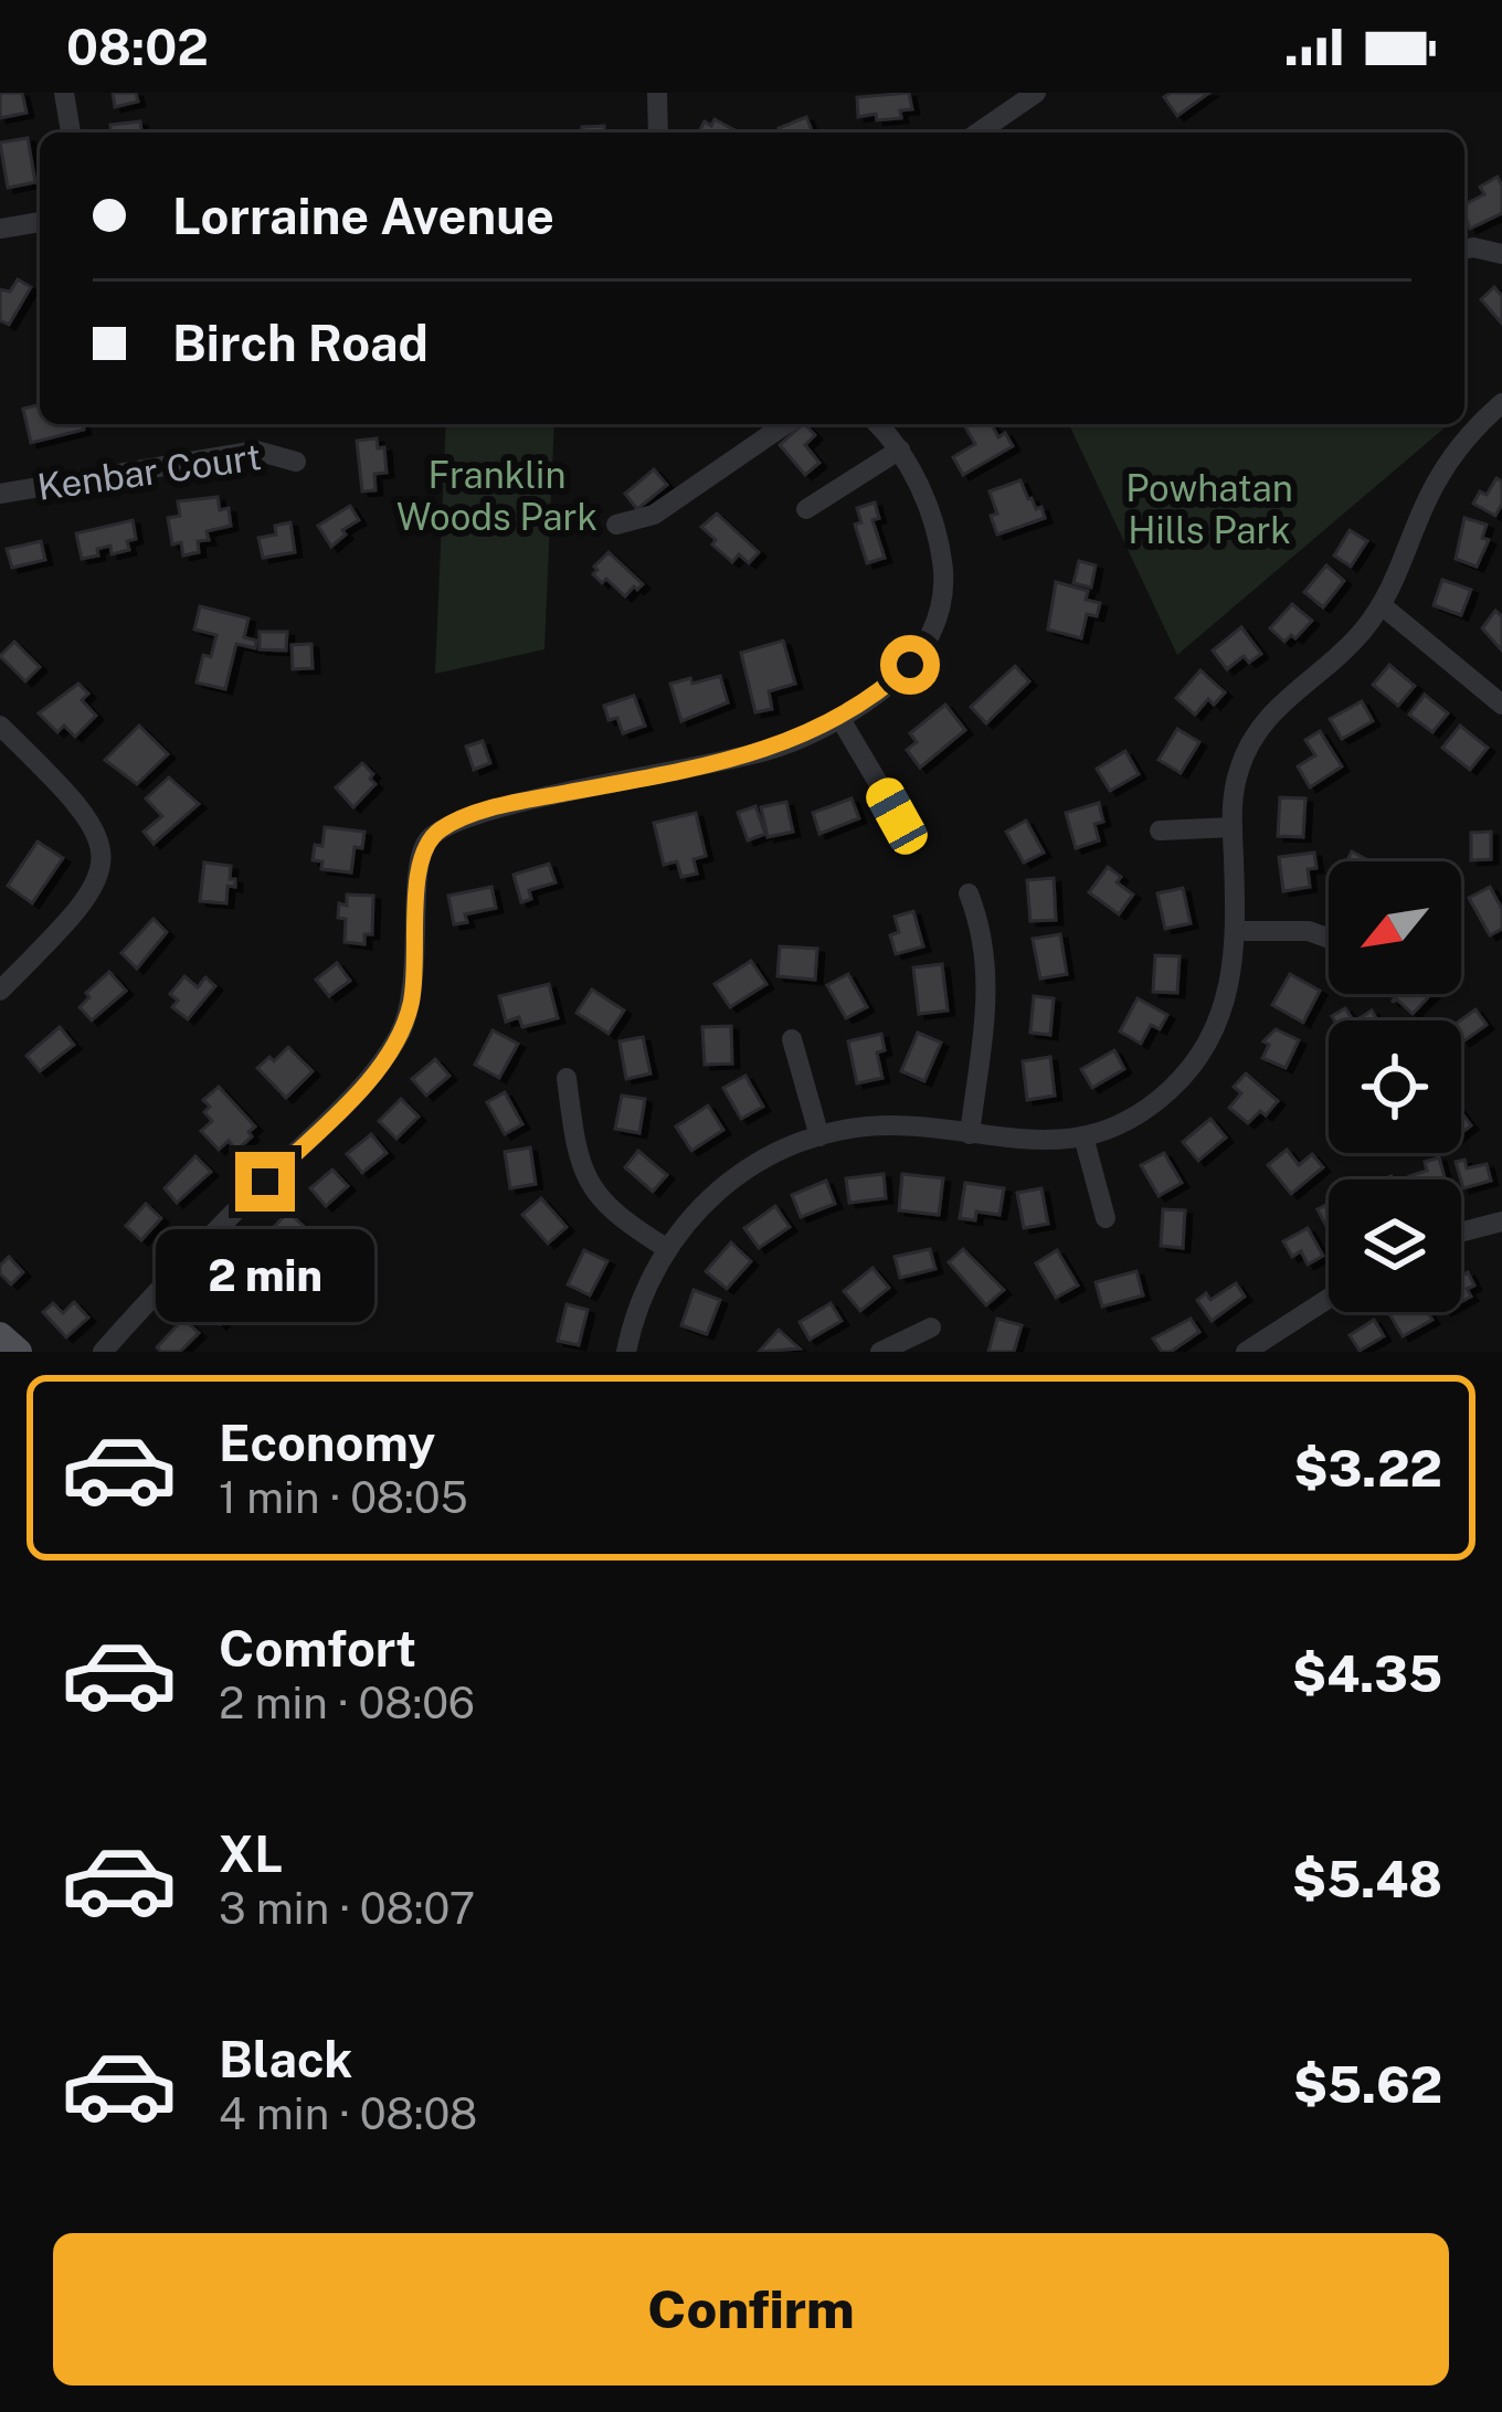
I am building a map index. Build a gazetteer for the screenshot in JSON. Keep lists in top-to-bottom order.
{
  "streets": {
    "street": ["Kenbar Court"]
  },
  "parks": ["Franklin Woods Park", "Powhatan Hills Park"],
  "north": "bottom left",
  "page": {
    "status": "08:02",
    "banner": ["Lorraine Avenue", "Birch Road"],
    "bubble": "2 min",
    "list": [
      {
        "name": "Economy",
        "note": "1 min · 08:05",
        "value": "$3.22"
      },
      {
        "name": "Comfort",
        "note": "2 min · 08:06",
        "value": "$4.35"
      },
      {
        "name": "XL",
        "note": "3 min · 08:07",
        "value": "$5.48"
      },
      {
        "name": "Black",
        "note": "4 min · 08:08",
        "value": "$5.62"
      }
    ],
    "buttons": "Confirm"
  }
}
